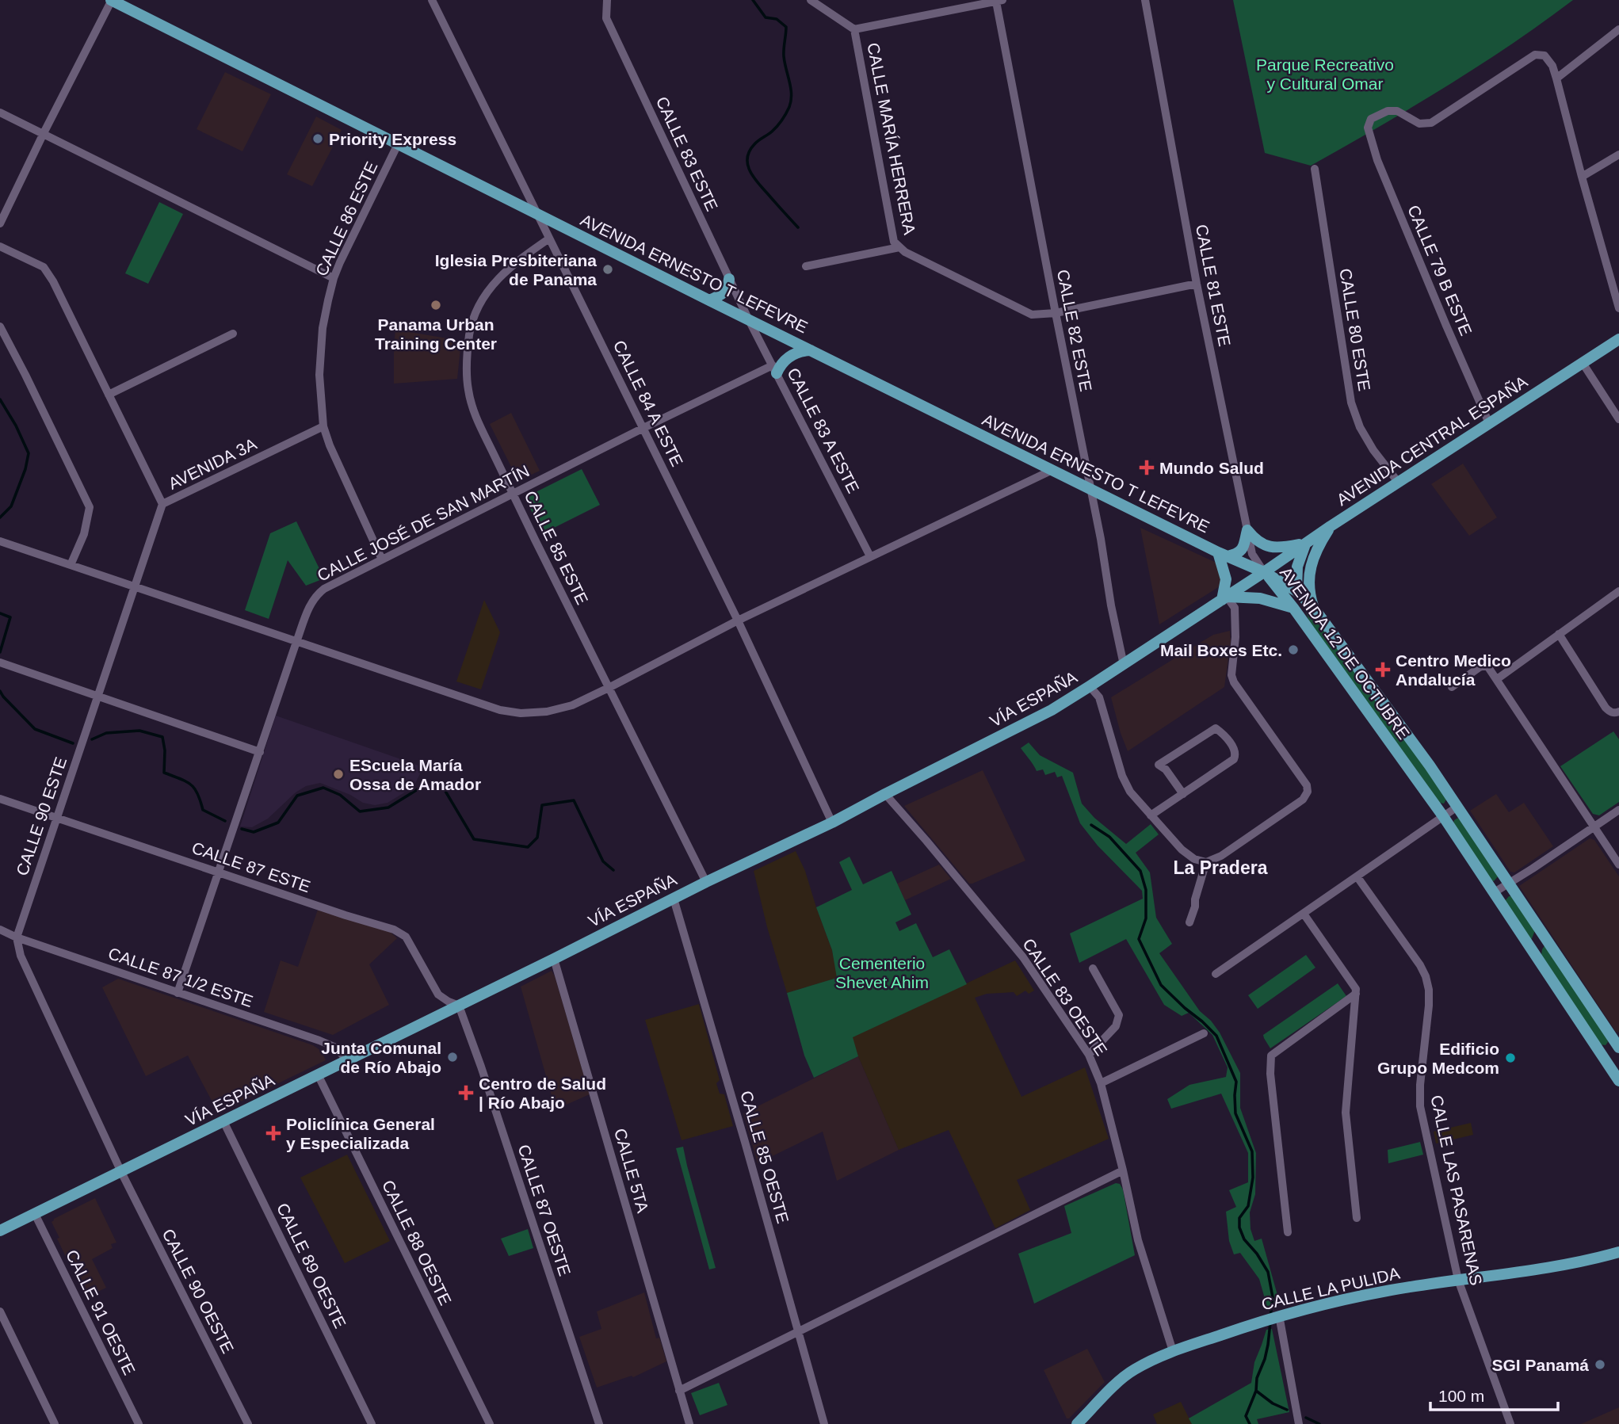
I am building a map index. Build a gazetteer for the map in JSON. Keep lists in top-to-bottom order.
{
  "streets": {
    "main road": [
      "AVENIDA ERNESTO T LEFEVRE",
      "AVENIDA CENTRAL ESPAÑA",
      "AVENIDA 12 DE OCTUBRE",
      "VÍA ESPAÑA",
      "CALLE LA PULIDA"
    ],
    "street": [
      "CALLE MARÍA HERRERA",
      "CALLE 83 ESTE",
      "CALLE 86 ESTE",
      "CALLE 79 B ESTE",
      "CALLE 81 ESTE",
      "CALLE 80 ESTE",
      "CALLE 82 ESTE",
      "CALLE 84 A ESTE",
      "CALLE 83 A ESTE",
      "AVENIDA 3A",
      "CALLE JOSÉ DE SAN MARTÍN",
      "CALLE 85 ESTE",
      "CALLE 90 ESTE",
      "CALLE 87 ESTE",
      "CALLE 87 1/2 ESTE",
      "CALLE 83 OESTE",
      "CALLE 85 OESTE",
      "CALLE 5TA",
      "CALLE LAS PASARENAS",
      "CALLE 87 OESTE",
      "CALLE 88 OESTE",
      "CALLE 89 OESTE",
      "CALLE 90 OESTE",
      "CALLE 91 OESTE"
    ]
  },
  "crossings": [
    ["CALLE MARÍA HERRERA", "CALLE 81 ESTE"],
    ["CALLE MARÍA HERRERA", "CALLE 82 ESTE"],
    ["CALLE 83 ESTE", "AVENIDA ERNESTO T LEFEVRE"],
    ["CALLE 83 ESTE", "CALLE 83 A ESTE"],
    ["CALLE 86 ESTE", "AVENIDA ERNESTO T LEFEVRE"],
    ["CALLE 86 ESTE", "AVENIDA 3A"],
    ["CALLE 86 ESTE", "CALLE JOSÉ DE SAN MARTÍN"],
    ["CALLE 79 B ESTE", "AVENIDA CENTRAL ESPAÑA"],
    ["AVENIDA ERNESTO T LEFEVRE", "CALLE 81 ESTE"],
    ["AVENIDA ERNESTO T LEFEVRE", "CALLE 82 ESTE"],
    ["AVENIDA ERNESTO T LEFEVRE", "CALLE 84 A ESTE"],
    ["AVENIDA ERNESTO T LEFEVRE", "CALLE 83 A ESTE"],
    ["AVENIDA ERNESTO T LEFEVRE", "AVENIDA CENTRAL ESPAÑA"],
    ["AVENIDA ERNESTO T LEFEVRE", "AVENIDA 12 DE OCTUBRE"],
    ["AVENIDA ERNESTO T LEFEVRE", "VÍA ESPAÑA"],
    ["CALLE 81 ESTE", "AVENIDA CENTRAL ESPAÑA"],
    ["CALLE 81 ESTE", "AVENIDA 12 DE OCTUBRE"],
    ["CALLE 81 ESTE", "VÍA ESPAÑA"],
    ["CALLE 80 ESTE", "AVENIDA CENTRAL ESPAÑA"],
    ["CALLE 82 ESTE", "VÍA ESPAÑA"],
    ["CALLE 84 A ESTE", "CALLE JOSÉ DE SAN MARTÍN"],
    ["CALLE 84 A ESTE", "CALLE 85 ESTE"],
    ["CALLE 84 A ESTE", "VÍA ESPAÑA"],
    ["CALLE 83 A ESTE", "CALLE JOSÉ DE SAN MARTÍN"],
    ["AVENIDA CENTRAL ESPAÑA", "AVENIDA 12 DE OCTUBRE"],
    ["AVENIDA CENTRAL ESPAÑA", "VÍA ESPAÑA"],
    ["AVENIDA 3A", "CALLE 90 ESTE"],
    ["CALLE JOSÉ DE SAN MARTÍN", "CALLE 85 ESTE"],
    ["CALLE JOSÉ DE SAN MARTÍN", "CALLE 87 ESTE"],
    ["CALLE JOSÉ DE SAN MARTÍN", "CALLE 87 1/2 ESTE"],
    ["CALLE 85 ESTE", "VÍA ESPAÑA"],
    ["AVENIDA 12 DE OCTUBRE", "VÍA ESPAÑA"],
    ["VÍA ESPAÑA", "CALLE 87 ESTE"],
    ["VÍA ESPAÑA", "CALLE 87 1/2 ESTE"],
    ["VÍA ESPAÑA", "CALLE 83 OESTE"],
    ["VÍA ESPAÑA", "CALLE 85 OESTE"],
    ["VÍA ESPAÑA", "CALLE 5TA"],
    ["VÍA ESPAÑA", "CALLE 87 OESTE"],
    ["VÍA ESPAÑA", "CALLE 88 OESTE"],
    ["VÍA ESPAÑA", "CALLE 89 OESTE"],
    ["VÍA ESPAÑA", "CALLE 90 OESTE"],
    ["VÍA ESPAÑA", "CALLE 91 OESTE"],
    ["CALLE 90 ESTE", "CALLE 87 ESTE"],
    ["CALLE 90 ESTE", "CALLE 87 1/2 ESTE"],
    ["CALLE 87 ESTE", "CALLE 87 OESTE"],
    ["CALLE 83 OESTE", "CALLE LA PULIDA"],
    ["CALLE LAS PASARENAS", "CALLE LA PULIDA"]
  ],
  "districts": ["La Pradera"],
  "parks": ["Parque Recreativo y Cultural Omar", "Cementerio Shevet Ahim"],
  "places": {
    "other": [
      "Priority Express",
      "Iglesia Presbiteriana de Panama",
      "Panama Urban Training Center",
      "Mail Boxes Etc.",
      "EScuela María Ossa de Amador",
      "Junta Comunal de Río Abajo",
      "Edificio Grupo Medcom",
      "SGI Panamá"
    ],
    "health": [
      "Mundo Salud",
      "Centro Medico Andalucía",
      "Centro de Salud | Río Abajo",
      "Policlínica General y Especializada"
    ]
  },
  "scale_bar": "100 m"
}
